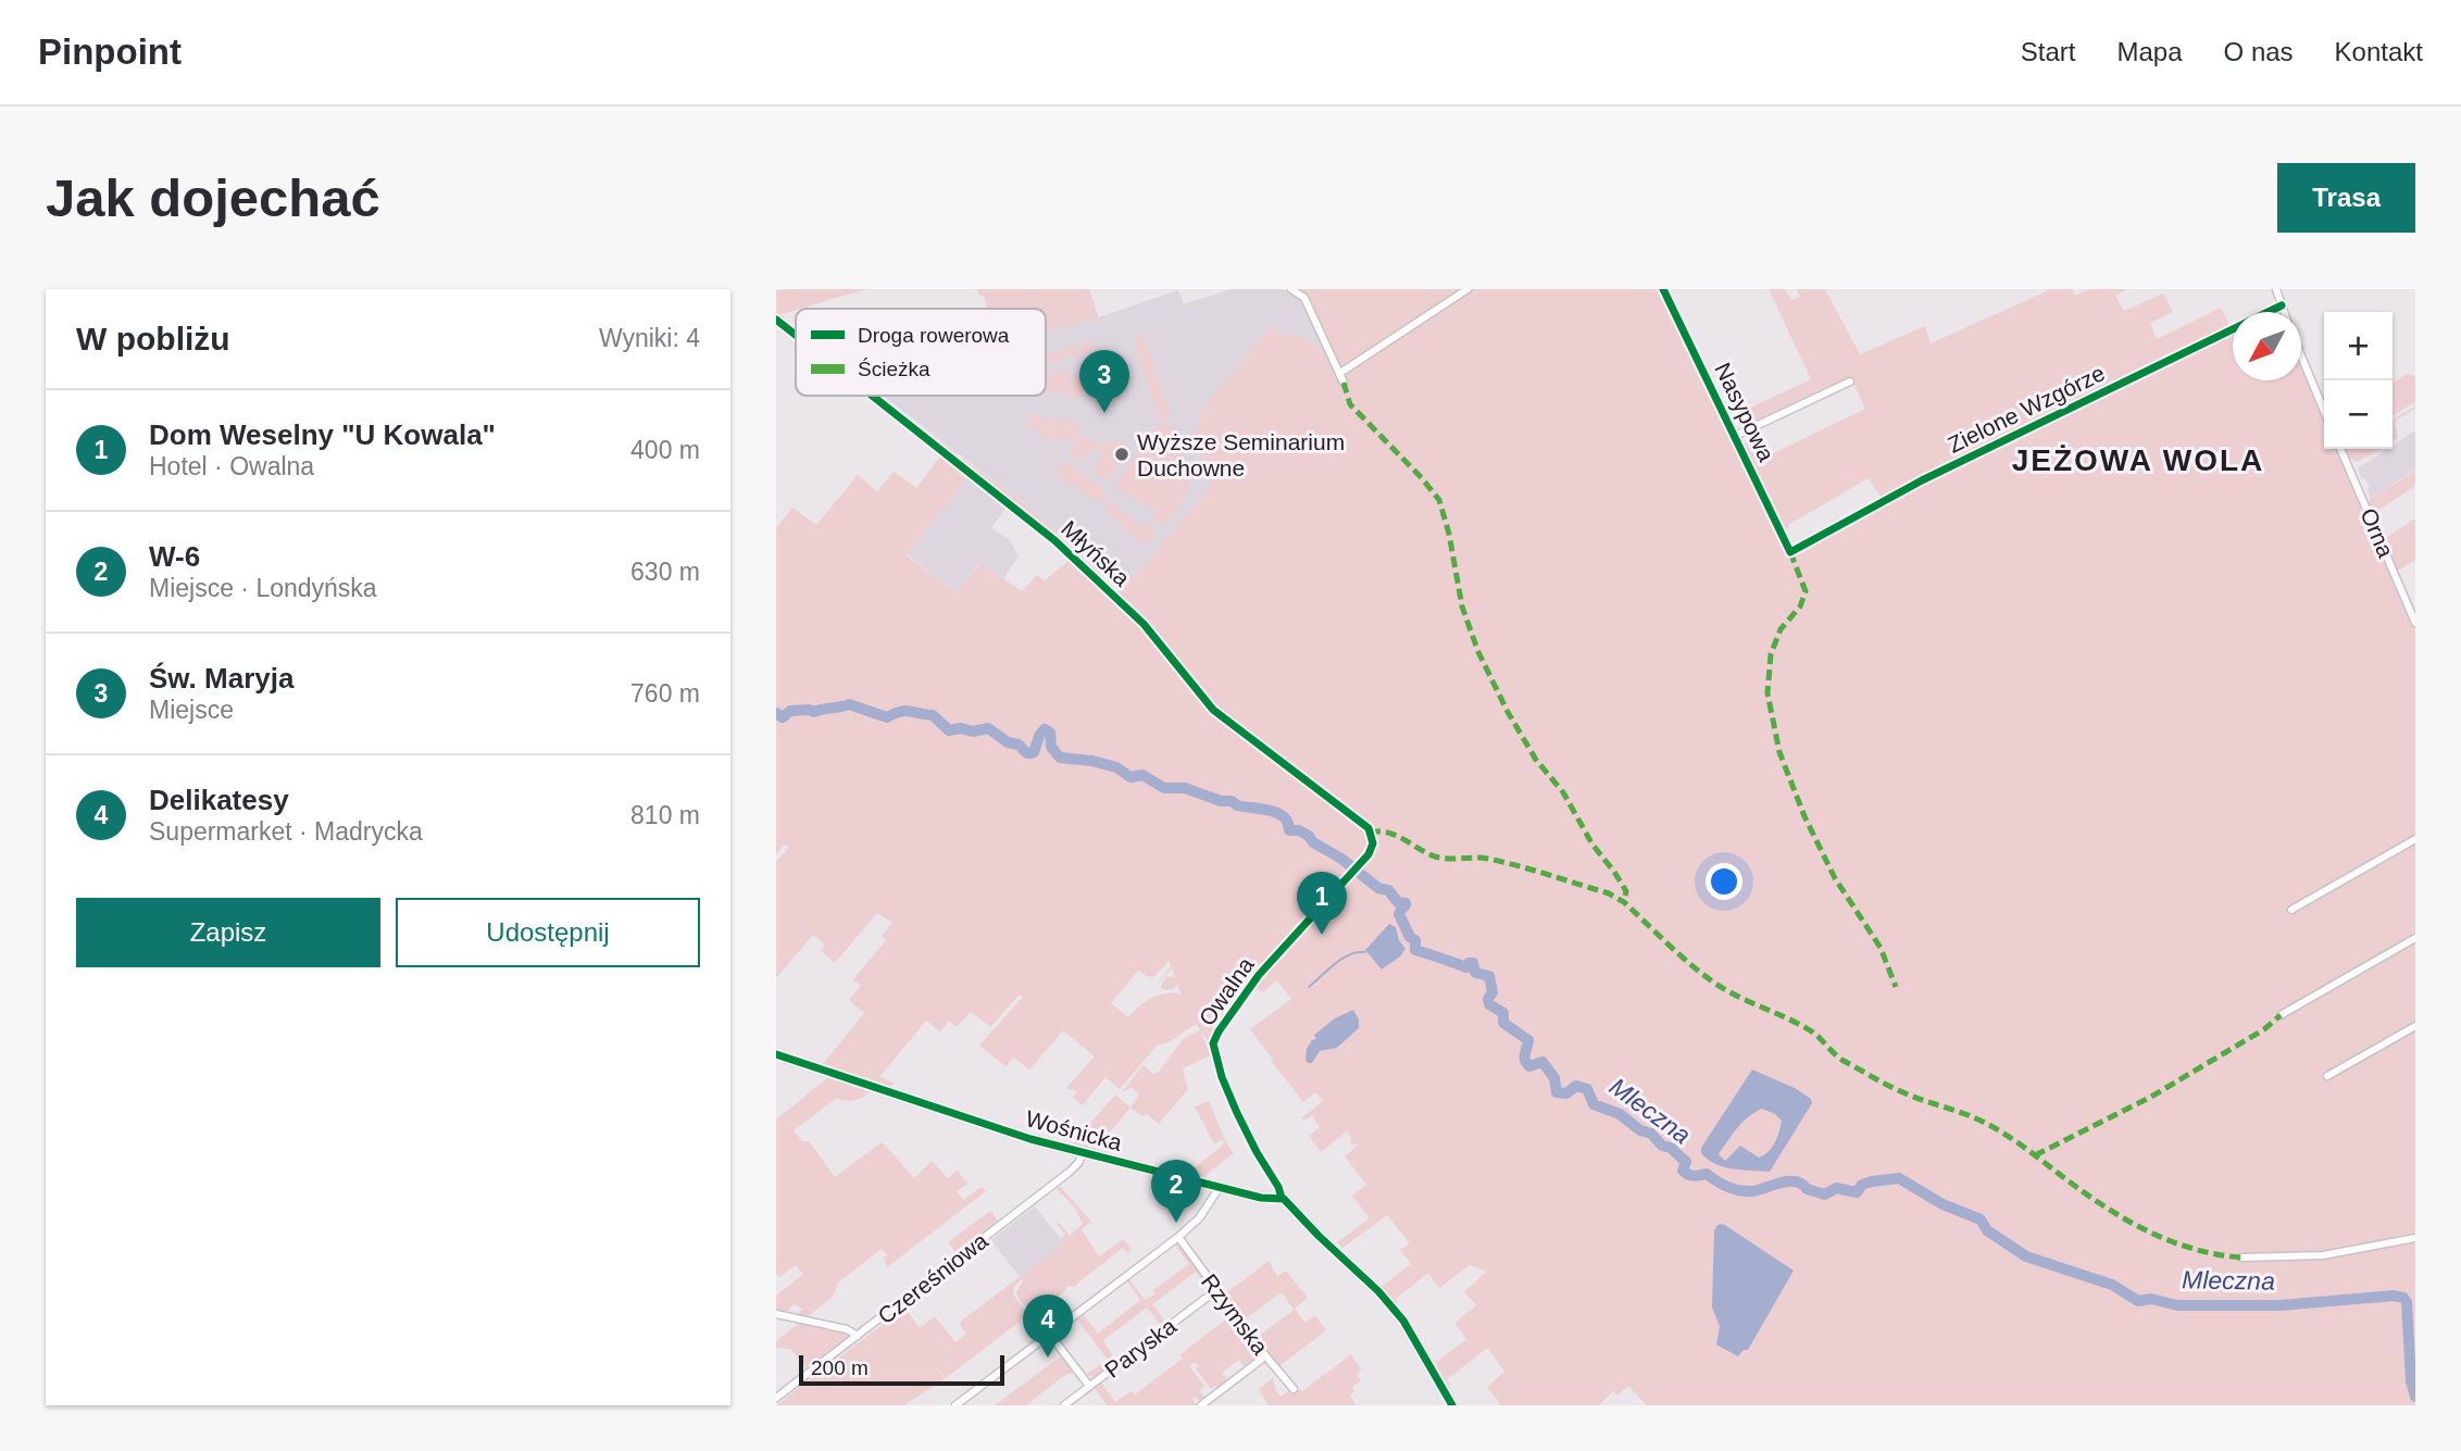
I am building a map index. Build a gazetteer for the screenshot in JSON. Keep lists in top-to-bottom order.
{
  "streets": {
    "street": [
      "Zielone Wzgórze",
      "Nasypowa",
      "Orna",
      "Młyńska",
      "Owalna",
      "Wośnicka",
      "Czereśniowa",
      "Rzymska",
      "Paryska"
    ]
  },
  "crossings": [
    ["Zielone Wzgórze", "Nasypowa"],
    ["Młyńska", "Owalna"],
    ["Owalna", "Wośnicka"],
    ["Wośnicka", "Czereśniowa"],
    ["Rzymska", "Paryska"]
  ],
  "districts": ["JEŻOWA WOLA"],
  "water": ["Mleczna"],
  "places": ["Wyższe Seminarium Duchowne"],
  "legend": ["Droga rowerowa", "Ścieżka"],
  "scale_bar": "200 m",
  "north": "bottom left",
  "page": {
    "header": "Pinpoint",
    "nav": [
      "Start",
      "Mapa",
      "O nas",
      "Kontakt"
    ],
    "buttons": [
      "Trasa",
      ["Zapisz", "Udostępnij"]
    ],
    "title": "Jak dojechać",
    "heading": ["W pobliżu", "Wyniki: 4"],
    "map_buttons": ["+", "−"],
    "pins": [
      "3",
      "1",
      "2",
      "4"
    ],
    "list": [
      {
        "mark": "1",
        "name": "Dom Weselny \"U Kowala\"",
        "note": "Hotel · Owalna",
        "value": "400 m"
      },
      {
        "mark": "2",
        "name": "W-6",
        "note": "Miejsce · Londyńska",
        "value": "630 m"
      },
      {
        "mark": "3",
        "name": "Św. Maryja",
        "note": "Miejsce",
        "value": "760 m"
      },
      {
        "mark": "4",
        "name": "Delikatesy",
        "note": "Supermarket · Madrycka",
        "value": "810 m"
      }
    ],
    "scale": "200 m"
  }
}
